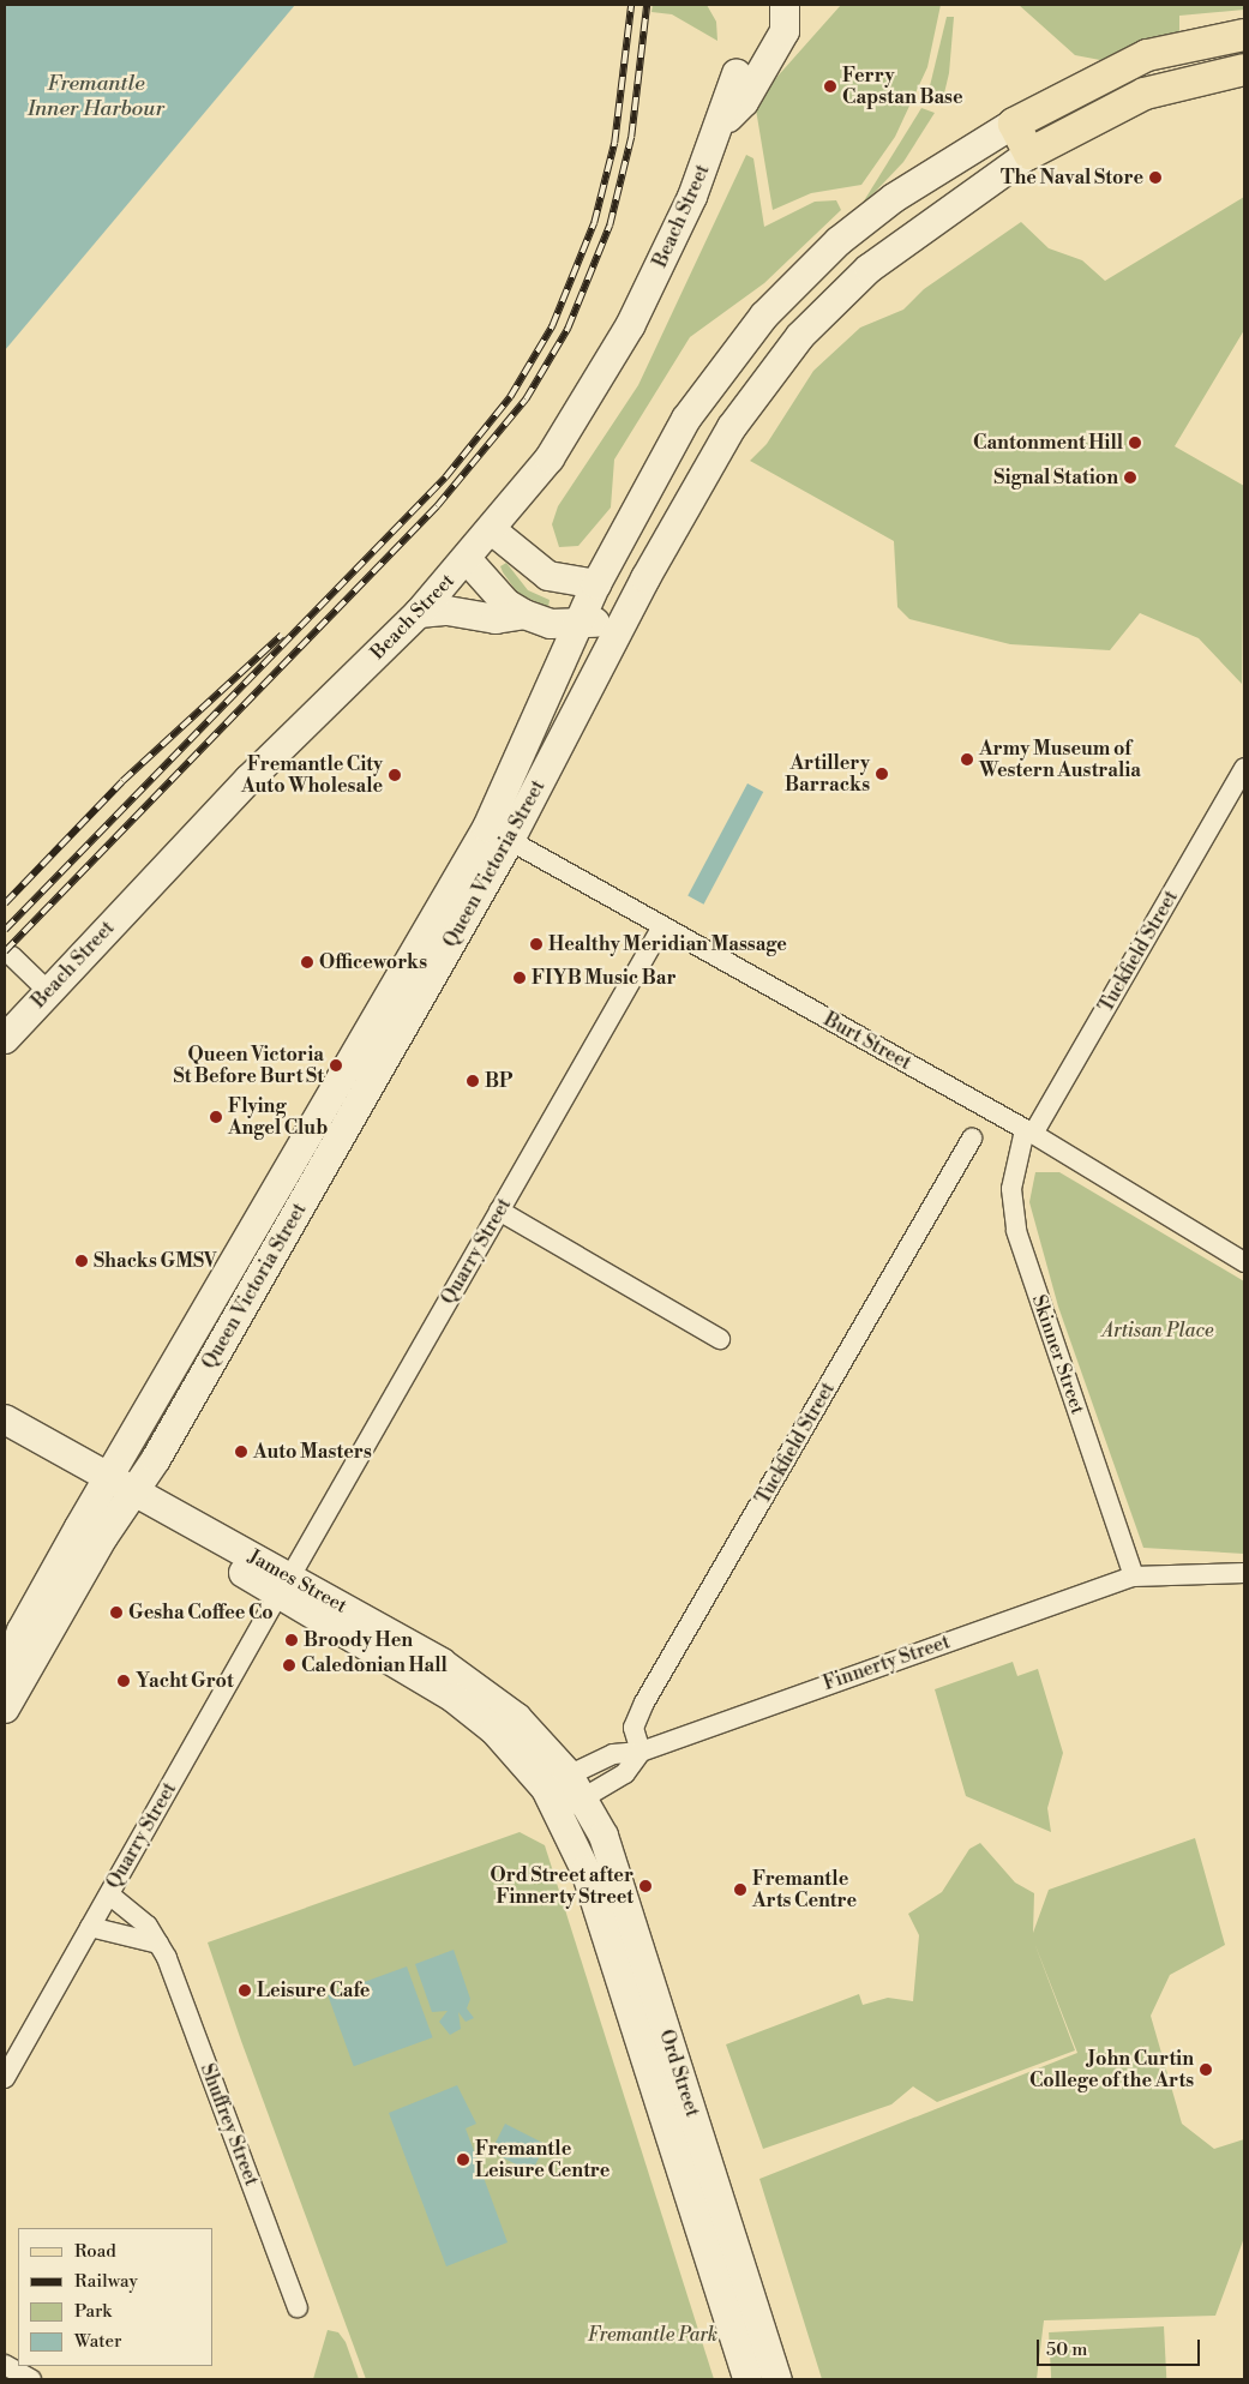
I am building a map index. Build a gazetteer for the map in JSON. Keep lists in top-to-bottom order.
{
  "streets": {
    "main road": [
      "Beach Street",
      "Queen Victoria Street",
      "James Street",
      "Ord Street"
    ],
    "street": [
      "Tuckfield Street",
      "Burt Street",
      "Quarry Street",
      "Skinner Street",
      "Finnerty Street",
      "Shuffrey Street"
    ]
  },
  "crossings": [
    ["Queen Victoria Street", "Burt Street"],
    ["Queen Victoria Street", "James Street"],
    ["Tuckfield Street", "Burt Street"],
    ["Tuckfield Street", "Skinner Street"],
    ["Tuckfield Street", "Finnerty Street"],
    ["Burt Street", "Quarry Street"],
    ["Burt Street", "Skinner Street"],
    ["Quarry Street", "James Street"],
    ["Quarry Street", "Shuffrey Street"],
    ["Skinner Street", "Finnerty Street"],
    ["James Street", "Finnerty Street"],
    ["James Street", "Ord Street"],
    ["Finnerty Street", "Ord Street"]
  ],
  "water": ["Fremantle Inner Harbour"],
  "parks": ["Artisan Place", "Fremantle Park"],
  "places": [
    "Ferry Capstan Base",
    "The Naval Store",
    "Cantonment Hill",
    "Signal Station",
    "Army Museum of Western Australia",
    "Artillery Barracks",
    "Fremantle City Auto Wholesale",
    "Healthy Meridian Massage",
    "Officeworks",
    "FIYB Music Bar",
    "Queen Victoria St Before Burt St",
    "BP",
    "Flying Angel Club",
    "Shacks GMSV",
    "Auto Masters",
    "Gesha Coffee Co",
    "Broody Hen",
    "Caledonian Hall",
    "Yacht Grot",
    "Ord Street after Finnerty Street",
    "Fremantle Arts Centre",
    "Leisure Cafe",
    "John Curtin College of the Arts",
    "Fremantle Leisure Centre"
  ],
  "legend": [
    "Road",
    "Railway",
    "Park",
    "Water"
  ],
  "scale_bar": "50 m"
}
